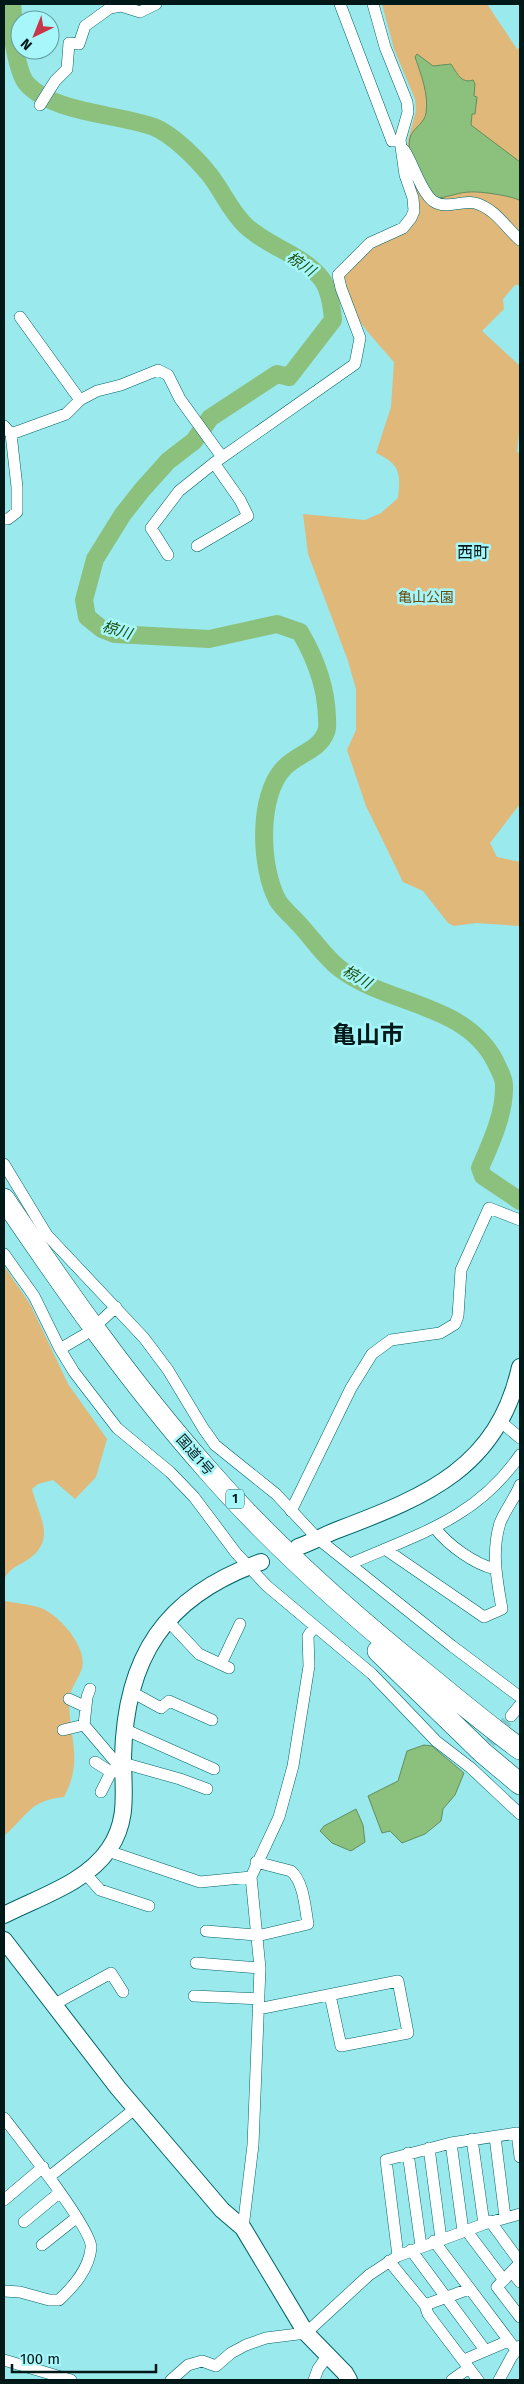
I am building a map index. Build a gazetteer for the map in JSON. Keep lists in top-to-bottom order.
{
  "streets": {
    "highway": ["国道1号", "1"]
  },
  "crossings": [
    ["国道1号", "1"]
  ],
  "districts": ["西町", "亀山市"],
  "water": ["椋川"],
  "parks": ["亀山公園"],
  "scale_bar": "100 m",
  "north": "bottom left"
}
